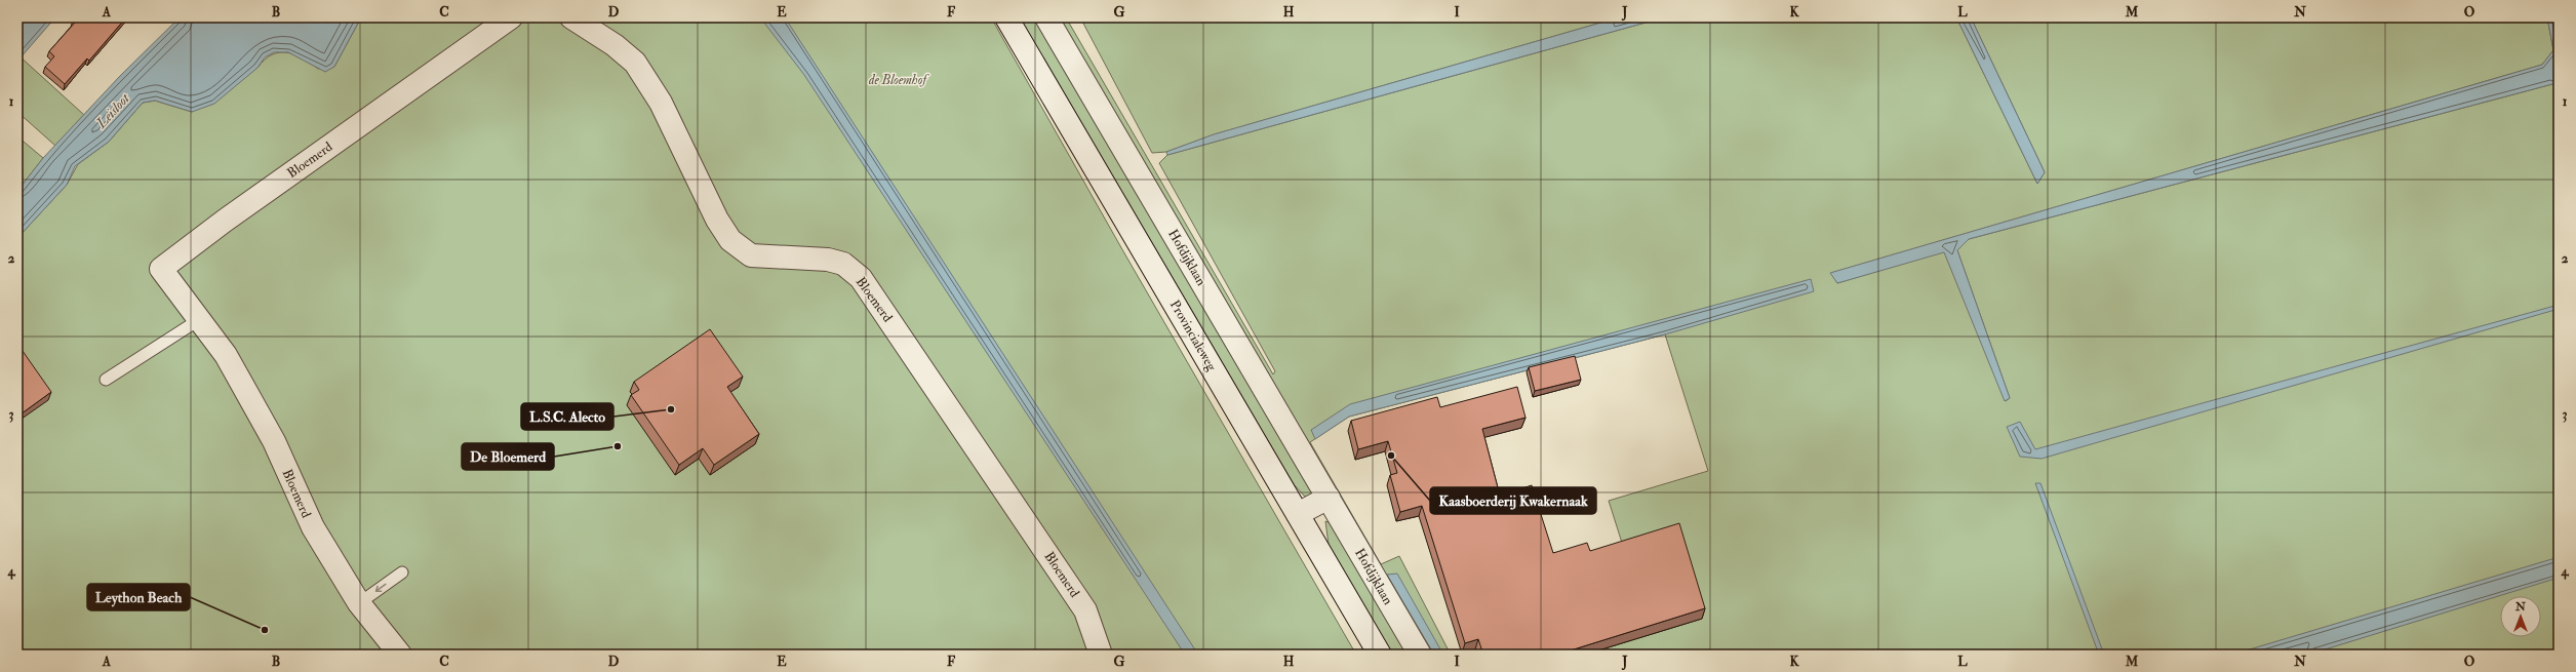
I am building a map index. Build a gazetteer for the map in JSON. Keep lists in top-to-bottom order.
{
  "streets": {
    "street": ["Bloemerd", "Hofdijklaan", "Provincialeweg"]
  },
  "water": ["Leisloot"],
  "parks": ["de Bloemhof"],
  "places": [
    "L.S.C. Alecto",
    "De Bloemerd",
    "Kaasboerderij Kwakernaak",
    "Leython Beach"
  ],
  "north": "top",
  "grid": {
    "columns": [
      "A",
      "B",
      "C",
      "D",
      "E",
      "F",
      "G",
      "H",
      "I",
      "J",
      "K",
      "L",
      "M",
      "N",
      "O"
    ],
    "rows": [
      "1",
      "2",
      "3",
      "4"
    ]
  }
}
